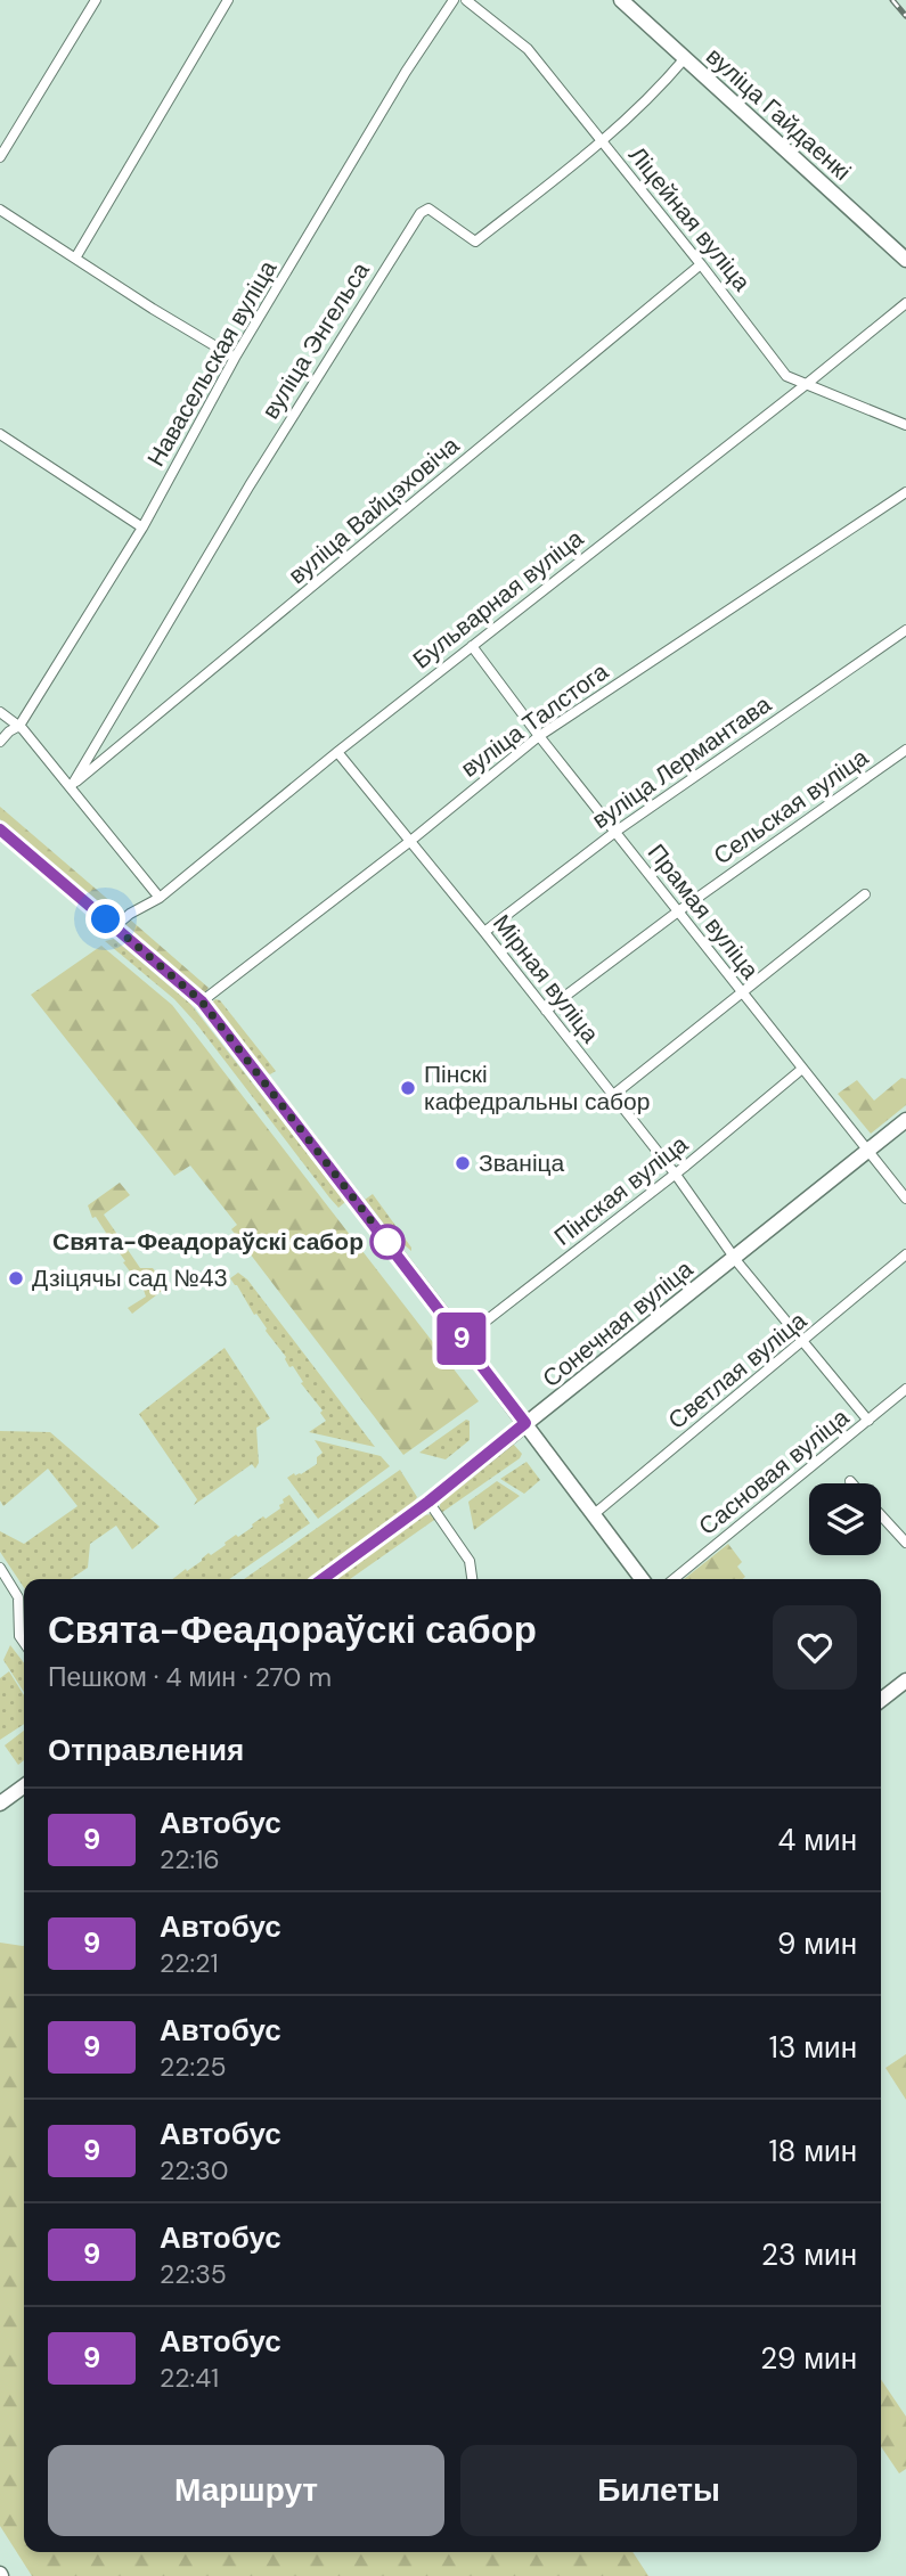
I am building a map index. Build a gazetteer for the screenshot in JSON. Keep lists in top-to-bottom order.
{
  "streets": {
    "street": [
      "вуліца Гайдаенкі",
      "Ліцейная вуліца",
      "вуліца Энгельса",
      "Навасельская вуліца",
      "вуліца Вайцэховіча",
      "Бульварная вуліца",
      "вуліца Талстога",
      "вуліца Лермантава",
      "Сельская вуліца",
      "Прамая вуліца",
      "Мірная вуліца",
      "Пінская вуліца",
      "Сонечная вуліца",
      "Светлая вуліца",
      "Сасновая вуліца"
    ]
  },
  "crossings": [
    ["вуліца Гайдаенкі", "вуліца Энгельса"],
    ["Ліцейная вуліца", "вуліца Энгельса"],
    ["Ліцейная вуліца", "вуліца Вайцэховіча"],
    ["Ліцейная вуліца", "Бульварная вуліца"],
    ["вуліца Энгельса", "вуліца Вайцэховіча"],
    ["Бульварная вуліца", "Прамая вуліца"],
    ["Бульварная вуліца", "Мірная вуліца"],
    ["вуліца Талстога", "Прамая вуліца"],
    ["вуліца Талстога", "Мірная вуліца"],
    ["вуліца Лермантава", "Прамая вуліца"],
    ["вуліца Лермантава", "Мірная вуліца"],
    ["Сельская вуліца", "Прамая вуліца"],
    ["Сельская вуліца", "Мірная вуліца"],
    ["Прамая вуліца", "Пінская вуліца"],
    ["Прамая вуліца", "Сонечная вуліца"],
    ["Мірная вуліца", "Пінская вуліца"],
    ["Мірная вуліца", "Сонечная вуліца"],
    ["Мірная вуліца", "Светлая вуліца"],
    ["Мірная вуліца", "Сасновая вуліца"]
  ],
  "places": [
    "Пінскі кафедральны сабор",
    "Званіца",
    "Свята-Феадораўскі сабор",
    "Дзіцячы сад №43"
  ],
  "lines": ["bus line 9"],
  "page": {
    "on_map": "9",
    "heading": [
      ["Свята-Феадораўскі сабор", "Пешком · 4 мин · 270 m"],
      "Отправления"
    ],
    "list": [
      {
        "mark": "9",
        "name": "Автобус",
        "note": "22:16",
        "value": "4 мин"
      },
      {
        "mark": "9",
        "name": "Автобус",
        "note": "22:21",
        "value": "9 мин"
      },
      {
        "mark": "9",
        "name": "Автобус",
        "note": "22:25",
        "value": "13 мин"
      },
      {
        "mark": "9",
        "name": "Автобус",
        "note": "22:30",
        "value": "18 мин"
      },
      {
        "mark": "9",
        "name": "Автобус",
        "note": "22:35",
        "value": "23 мин"
      },
      {
        "mark": "9",
        "name": "Автобус",
        "note": "22:41",
        "value": "29 мин"
      }
    ],
    "buttons": ["Маршрут", "Билеты"]
  }
}
